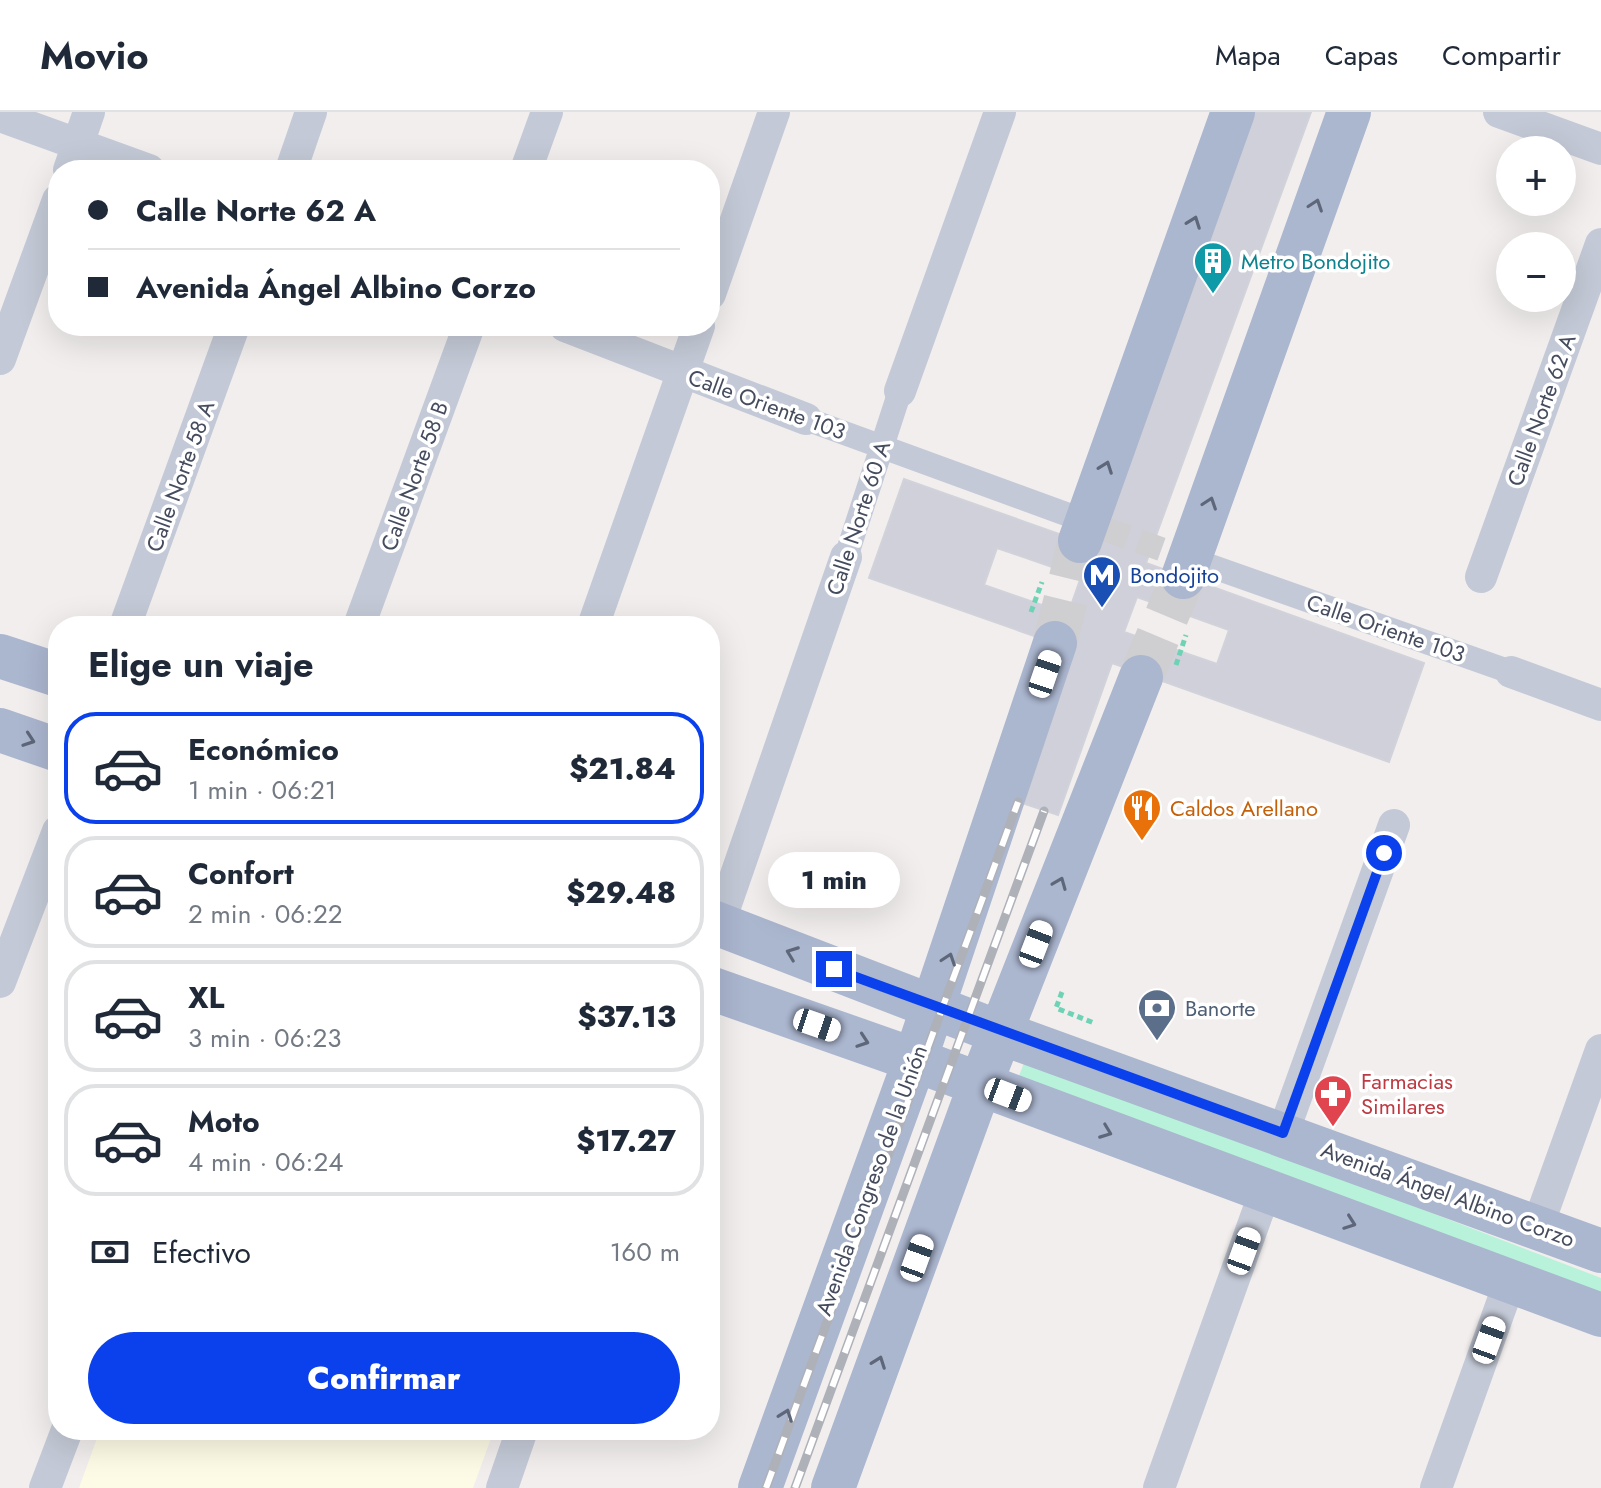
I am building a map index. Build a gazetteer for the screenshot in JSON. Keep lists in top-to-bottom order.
{
  "streets": {
    "main road": ["Avenida Congreso de la Unión", "Avenida Ángel Albino Corzo"],
    "street": [
      "Calle Oriente 103",
      "Calle Norte 62 A",
      "Calle Norte 58 A",
      "Calle Norte 58 B",
      "Calle Norte 60 A"
    ]
  },
  "crossings": [
    ["Calle Oriente 103", "Calle Norte 60 A"],
    ["Avenida Congreso de la Unión", "Avenida Ángel Albino Corzo"]
  ],
  "places": {
    "building": ["Metro Bondojito"],
    "metro station": ["Bondojito"],
    "restaurant": ["Caldos Arellano"],
    "bank": ["Banorte"],
    "pharmacy": ["Farmacias Similares"]
  },
  "page": {
    "header": "Movio",
    "nav": ["Mapa", "Capas", "Compartir"],
    "map_buttons": ["+", "−"],
    "banner": ["Calle Norte 62 A", "Avenida Ángel Albino Corzo"],
    "heading": "Elige un viaje",
    "list": [
      {
        "name": "Económico",
        "note": "1 min · 06:21",
        "value": "$21.84"
      },
      {
        "name": "Confort",
        "note": "2 min · 06:22",
        "value": "$29.48"
      },
      {
        "name": "XL",
        "note": "3 min · 06:23",
        "value": "$37.13"
      },
      {
        "name": "Moto",
        "note": "4 min · 06:24",
        "value": "$17.27"
      }
    ],
    "bubble": "1 min",
    "pay": ["Efectivo", "160 m"],
    "buttons": "Confirmar"
  }
}
